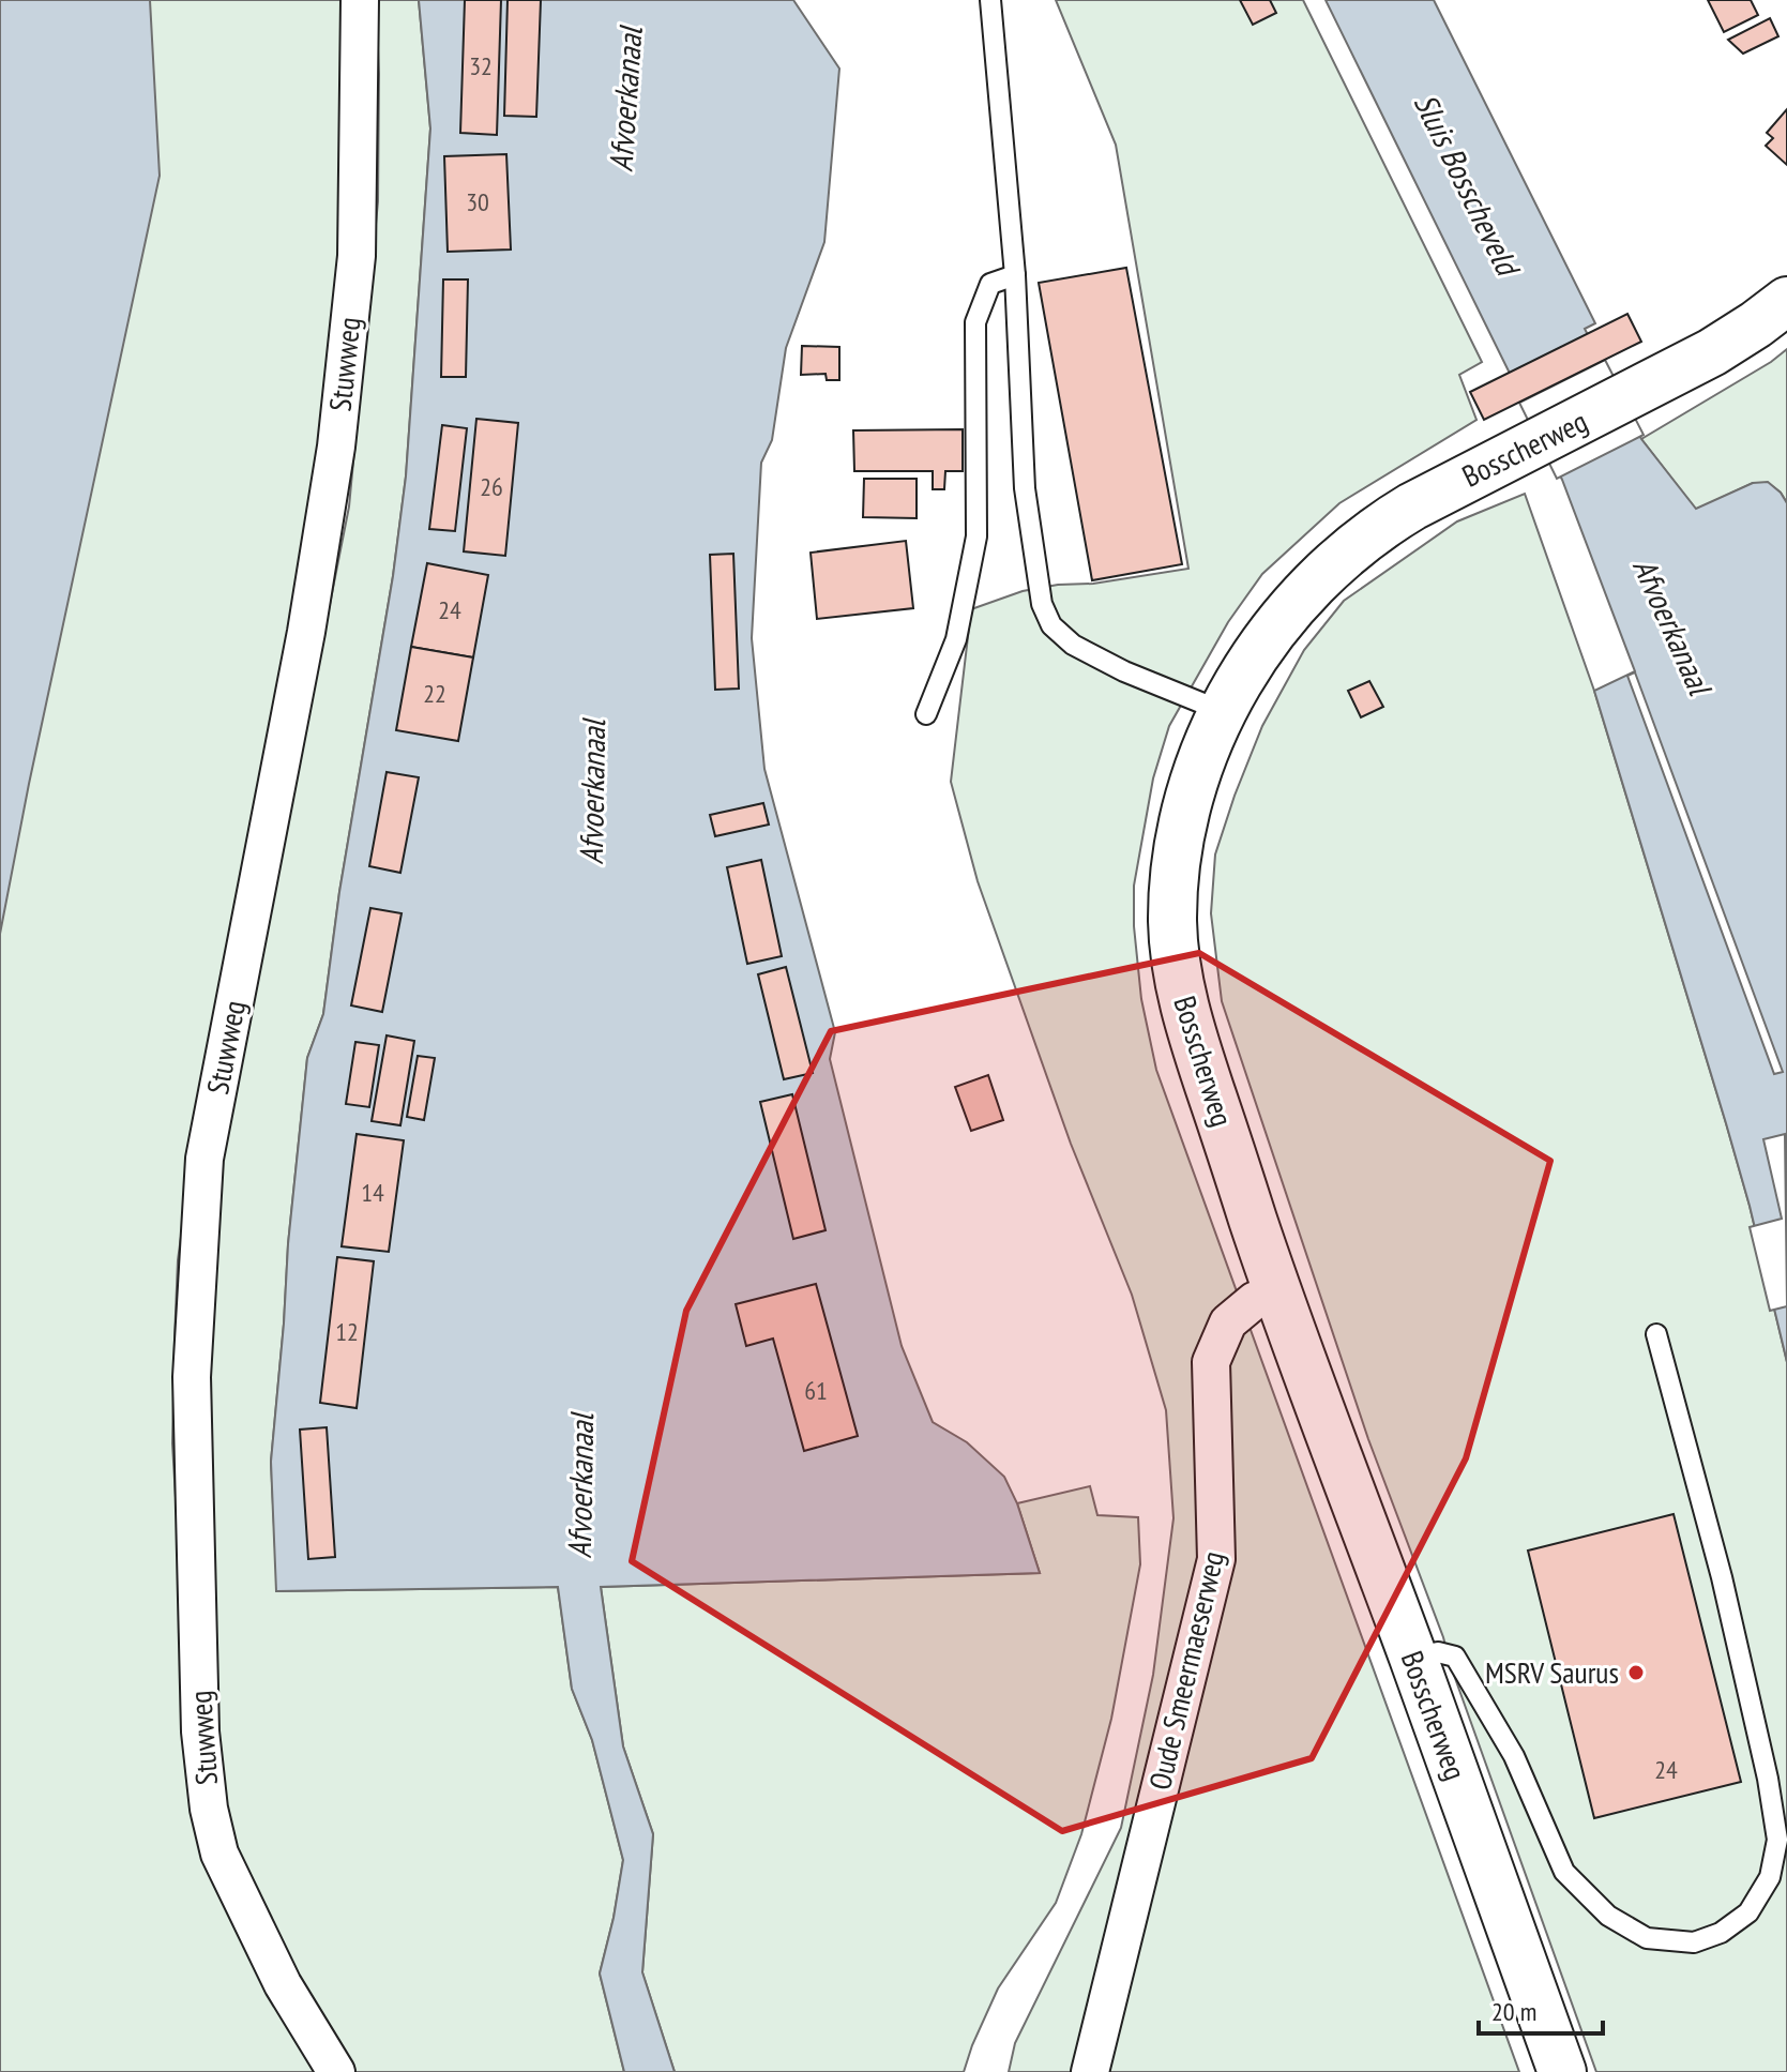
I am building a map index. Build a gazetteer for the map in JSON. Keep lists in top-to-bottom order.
{
  "streets": {
    "street": ["Stuwweg", "Bosscherweg", "Oude Smeermaeserweg"]
  },
  "crossings": [
    ["Bosscherweg", "Oude Smeermaeserweg"]
  ],
  "water": ["Afvoerkanaal", "Sluis Bosscheveld"],
  "places": ["MSRV Saurus"],
  "house_numbers": [
    "32",
    "30",
    "26",
    "24",
    "22",
    "14",
    "12",
    "61",
    "24"
  ],
  "scale_bar": "20 m"
}
